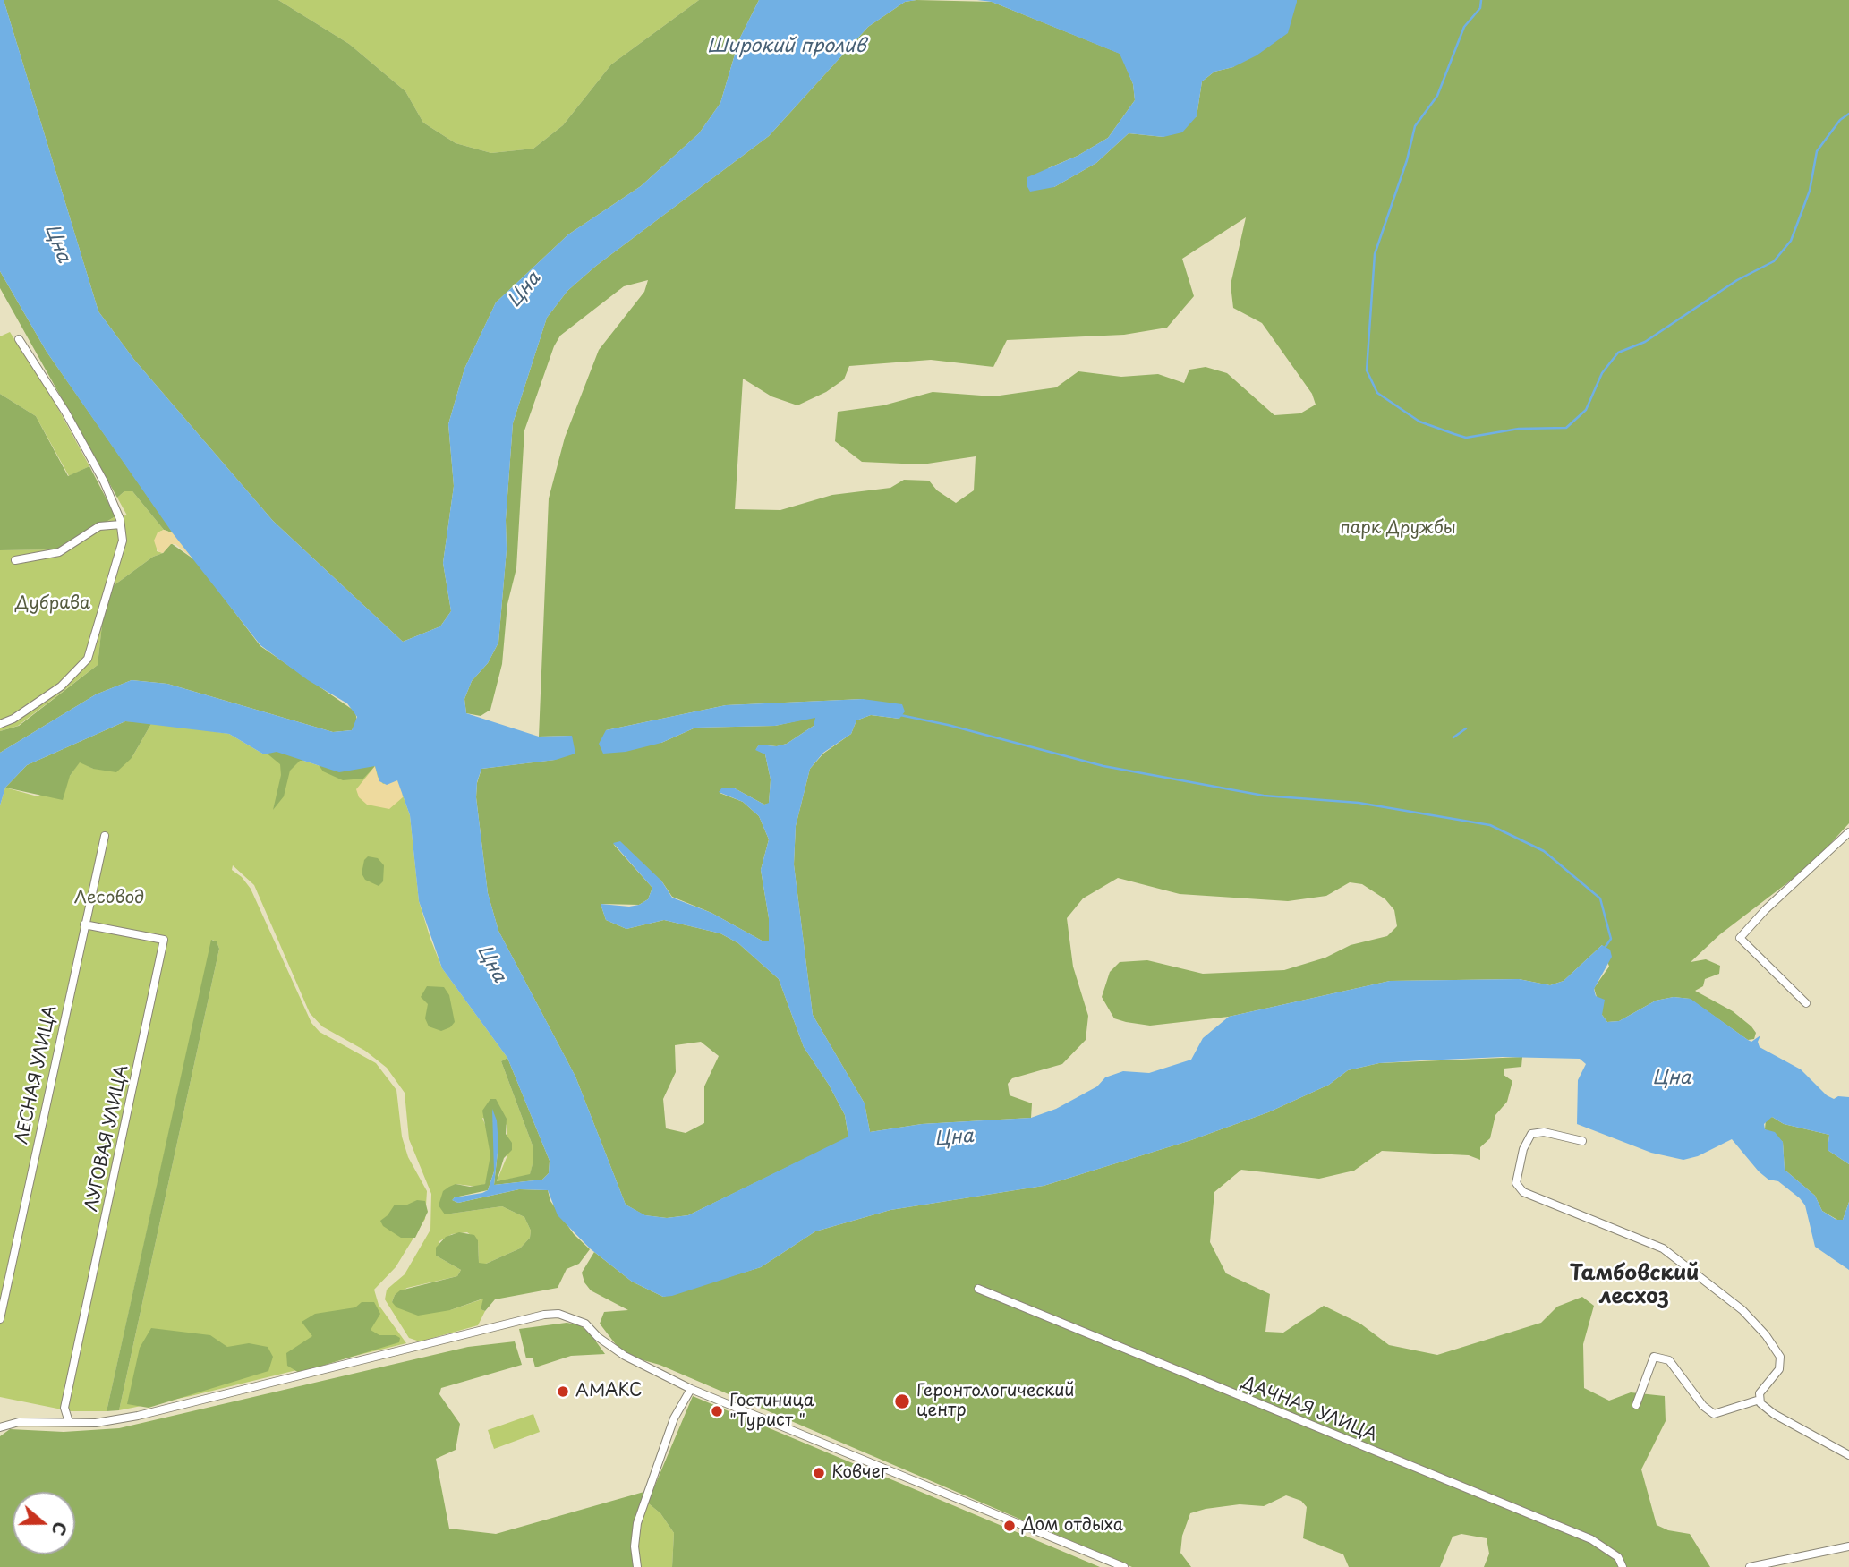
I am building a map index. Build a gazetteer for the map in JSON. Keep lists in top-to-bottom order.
{
  "streets": {
    "street": ["ЛЕСНАЯ УЛИЦА", "ЛУГОВАЯ УЛИЦА", "ДАЧНАЯ УЛИЦА"]
  },
  "crossings": [
    ["ЛЕСНАЯ УЛИЦА", "ЛУГОВАЯ УЛИЦА"]
  ],
  "districts": ["Тамбовский лесхоз"],
  "water": ["Широкий пролив", "Цна"],
  "parks": ["парк Дружбы", "Дубрава", "Лесовод"],
  "places": [
    "АМАКС",
    "Геронтологический центр",
    "Гостиница \"Турист \"",
    "Ковчег",
    "Дом отдыха"
  ],
  "north": "right"
}
